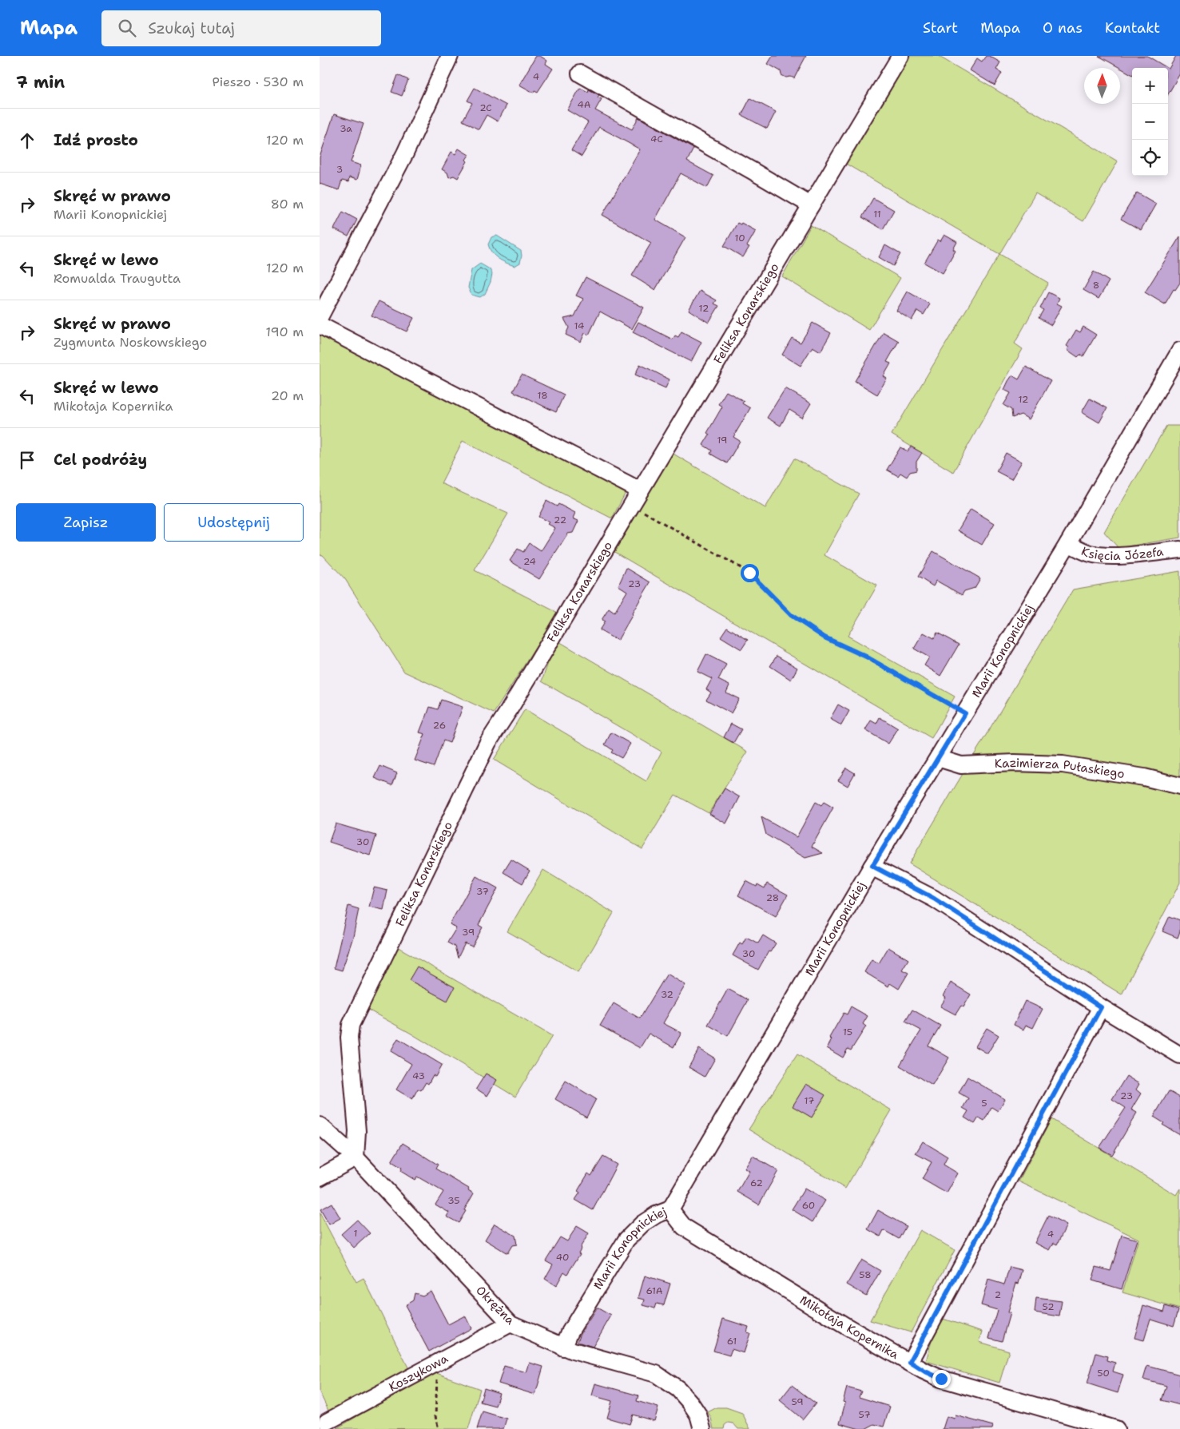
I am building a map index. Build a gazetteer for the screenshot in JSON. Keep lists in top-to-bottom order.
{
  "streets": {
    "street": [
      "Feliksa Konarskiego",
      "Księcia Józefa",
      "Marii Konopnickiej",
      "Kazimierza Pułaskiego",
      "Okrężna",
      "Mikołaja Kopernika",
      "Koszykowa"
    ]
  },
  "crossings": [
    ["Feliksa Konarskiego", "Okrężna"],
    ["Księcia Józefa", "Marii Konopnickiej"],
    ["Marii Konopnickiej", "Kazimierza Pułaskiego"],
    ["Marii Konopnickiej", "Okrężna"],
    ["Marii Konopnickiej", "Mikołaja Kopernika"],
    ["Okrężna", "Koszykowa"]
  ],
  "house_numbers": [
    "4",
    "4A",
    "2C",
    "3a",
    "4C",
    "3",
    "11",
    "10",
    "8",
    "12",
    "14",
    "18",
    "12",
    "19",
    "22",
    "24",
    "23",
    "26",
    "30",
    "37",
    "28",
    "39",
    "30",
    "32",
    "15",
    "43",
    "23",
    "17",
    "5",
    "62",
    "35",
    "60",
    "1",
    "4",
    "40",
    "58",
    "61A",
    "2",
    "52",
    "61",
    "50",
    "59",
    "57"
  ],
  "north": "top",
  "page": {
    "header": "Mapa",
    "search": "Szukaj tutaj",
    "nav": [
      "Start",
      "Mapa",
      "O nas",
      "Kontakt"
    ],
    "heading": ["7 min", "Pieszo · 530 m"],
    "map_buttons": ["+", "−"],
    "list": [
      ["Idź prosto", "120 m"],
      ["Skręć w prawo", "Marii Konopnickiej", "80 m"],
      ["Skręć w lewo", "Romualda Traugutta", "120 m"],
      ["Skręć w prawo", "Zygmunta Noskowskiego", "190 m"],
      ["Skręć w lewo", "Mikołaja Kopernika", "20 m"],
      "Cel podróży"
    ],
    "buttons": ["Zapisz", "Udostępnij"]
  }
}
